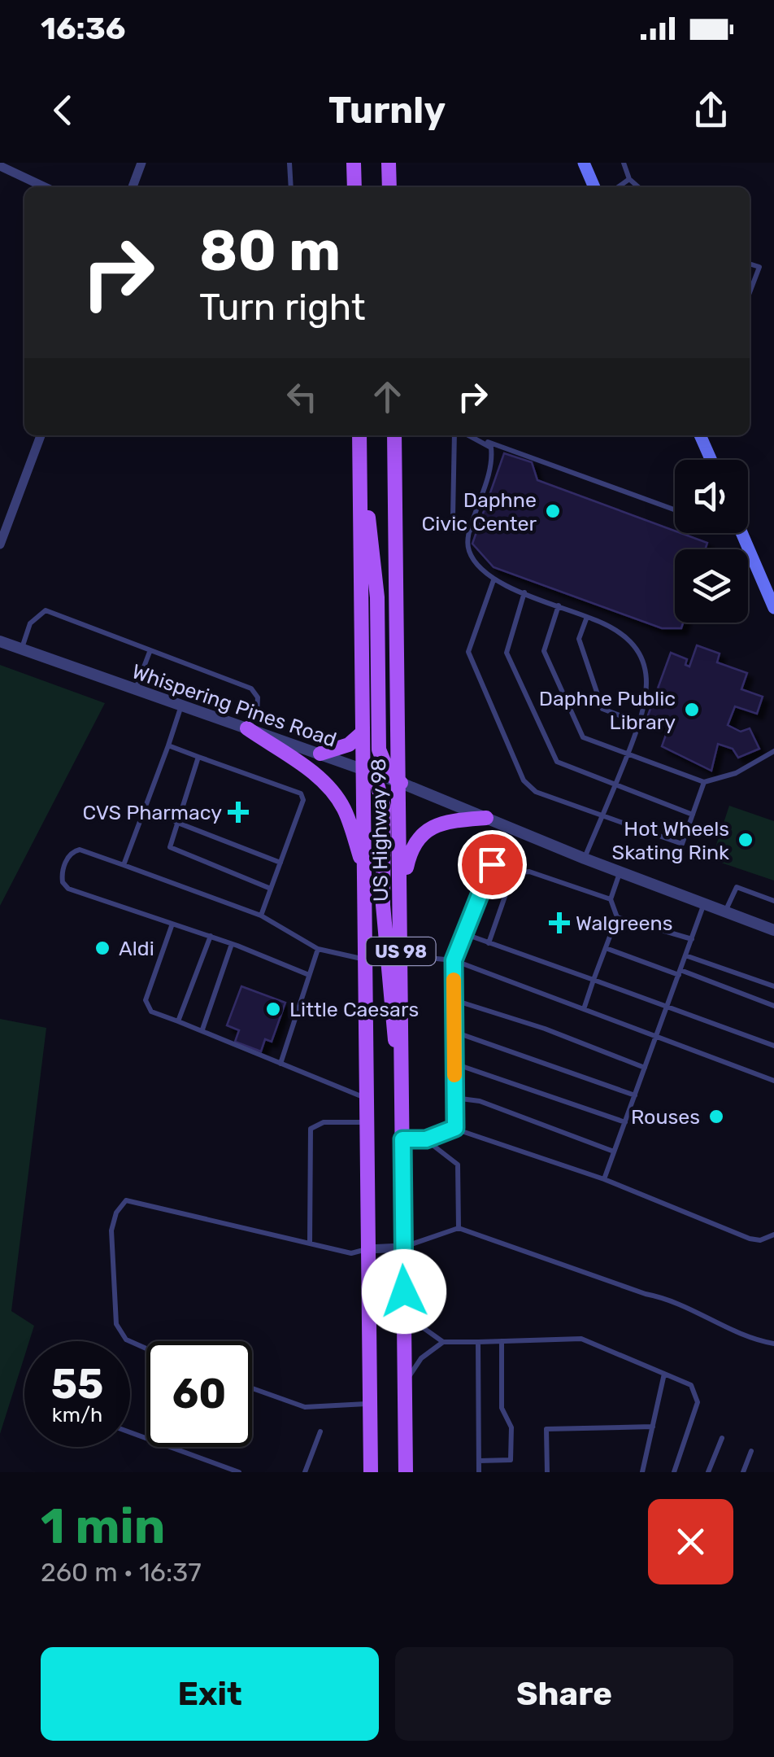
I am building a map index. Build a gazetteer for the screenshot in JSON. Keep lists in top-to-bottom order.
{
  "streets": {
    "main road": ["US Highway 98", "US 98"],
    "street": ["Whispering Pines Road"]
  },
  "crossings": [
    ["Whispering Pines Road", "US Highway 98"]
  ],
  "places": {
    "other": [
      "Daphne Civic Center",
      "Daphne Public Library",
      "Hot Wheels Skating Rink",
      "Aldi",
      "Little Caesars",
      "Rouses"
    ],
    "health": ["CVS Pharmacy", "Walgreens"]
  },
  "page": {
    "status": "16:36",
    "header": "Turnly",
    "turn": ["80 m", "Turn right"],
    "speed": "55 km/h",
    "limit": "60",
    "heading": ["1 min", "260 m · 16:37"],
    "buttons": ["Exit", "Share"]
  }
}
